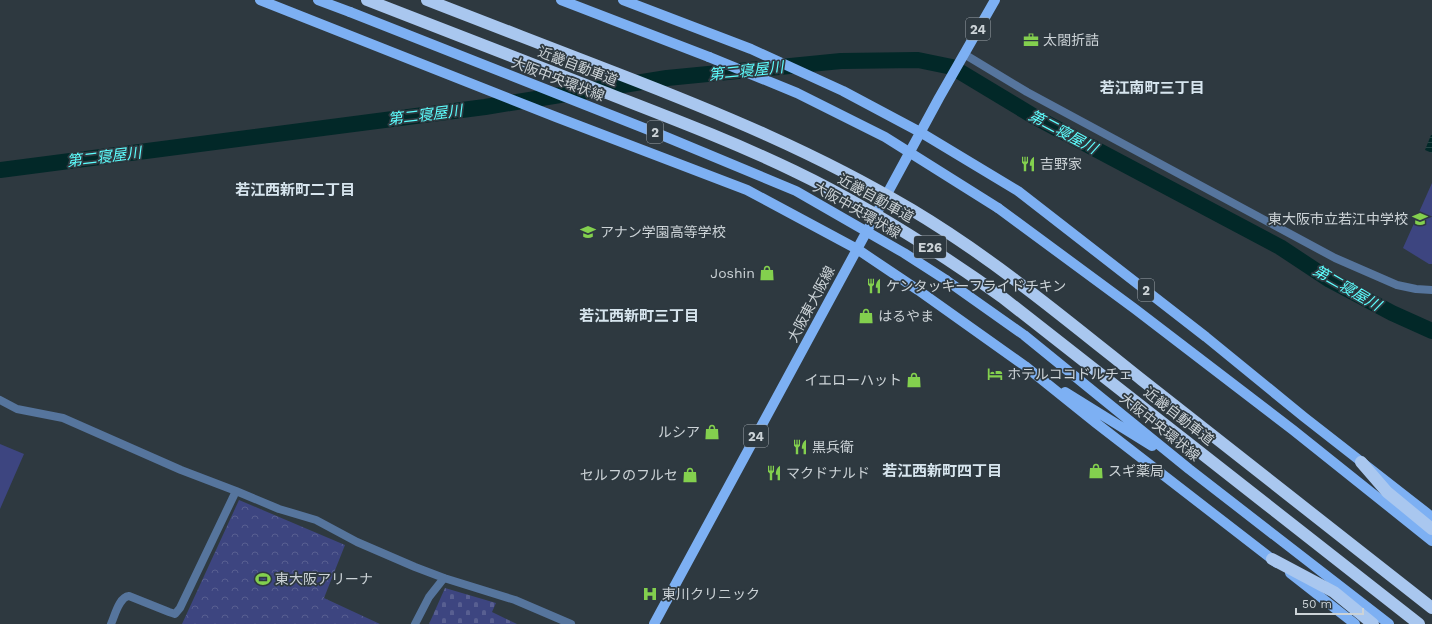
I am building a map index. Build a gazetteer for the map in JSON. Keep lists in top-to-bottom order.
{
  "streets": {
    "highway": ["近畿自動車道", "E26"],
    "main road": [
      "24",
      "大阪中央環状線",
      "2",
      "大阪東大阪線"
    ]
  },
  "crossings": [
    ["2", "大阪東大阪線"]
  ],
  "districts": [
    "若江南町三丁目",
    "若江西新町二丁目",
    "若江西新町三丁目",
    "若江西新町四丁目"
  ],
  "water": ["第二寝屋川"],
  "places": {
    "office": ["太閤折詰"],
    "restaurant": [
      "吉野家",
      "ケンタッキーフライドチキン",
      "黒兵衛",
      "マクドナルド"
    ],
    "school or university": ["東大阪市立若江中学校", "アナン学園高等学校"],
    "shop": [
      "Joshin",
      "はるやま",
      "イエローハット",
      "ルシア",
      "スギ薬局",
      "セルフのフルセ"
    ],
    "hotel": ["ホテルココドルチェ"],
    "sports": ["東大阪アリーナ"],
    "hospital": ["東川クリニック"]
  },
  "scale_bar": "50 m"
}
